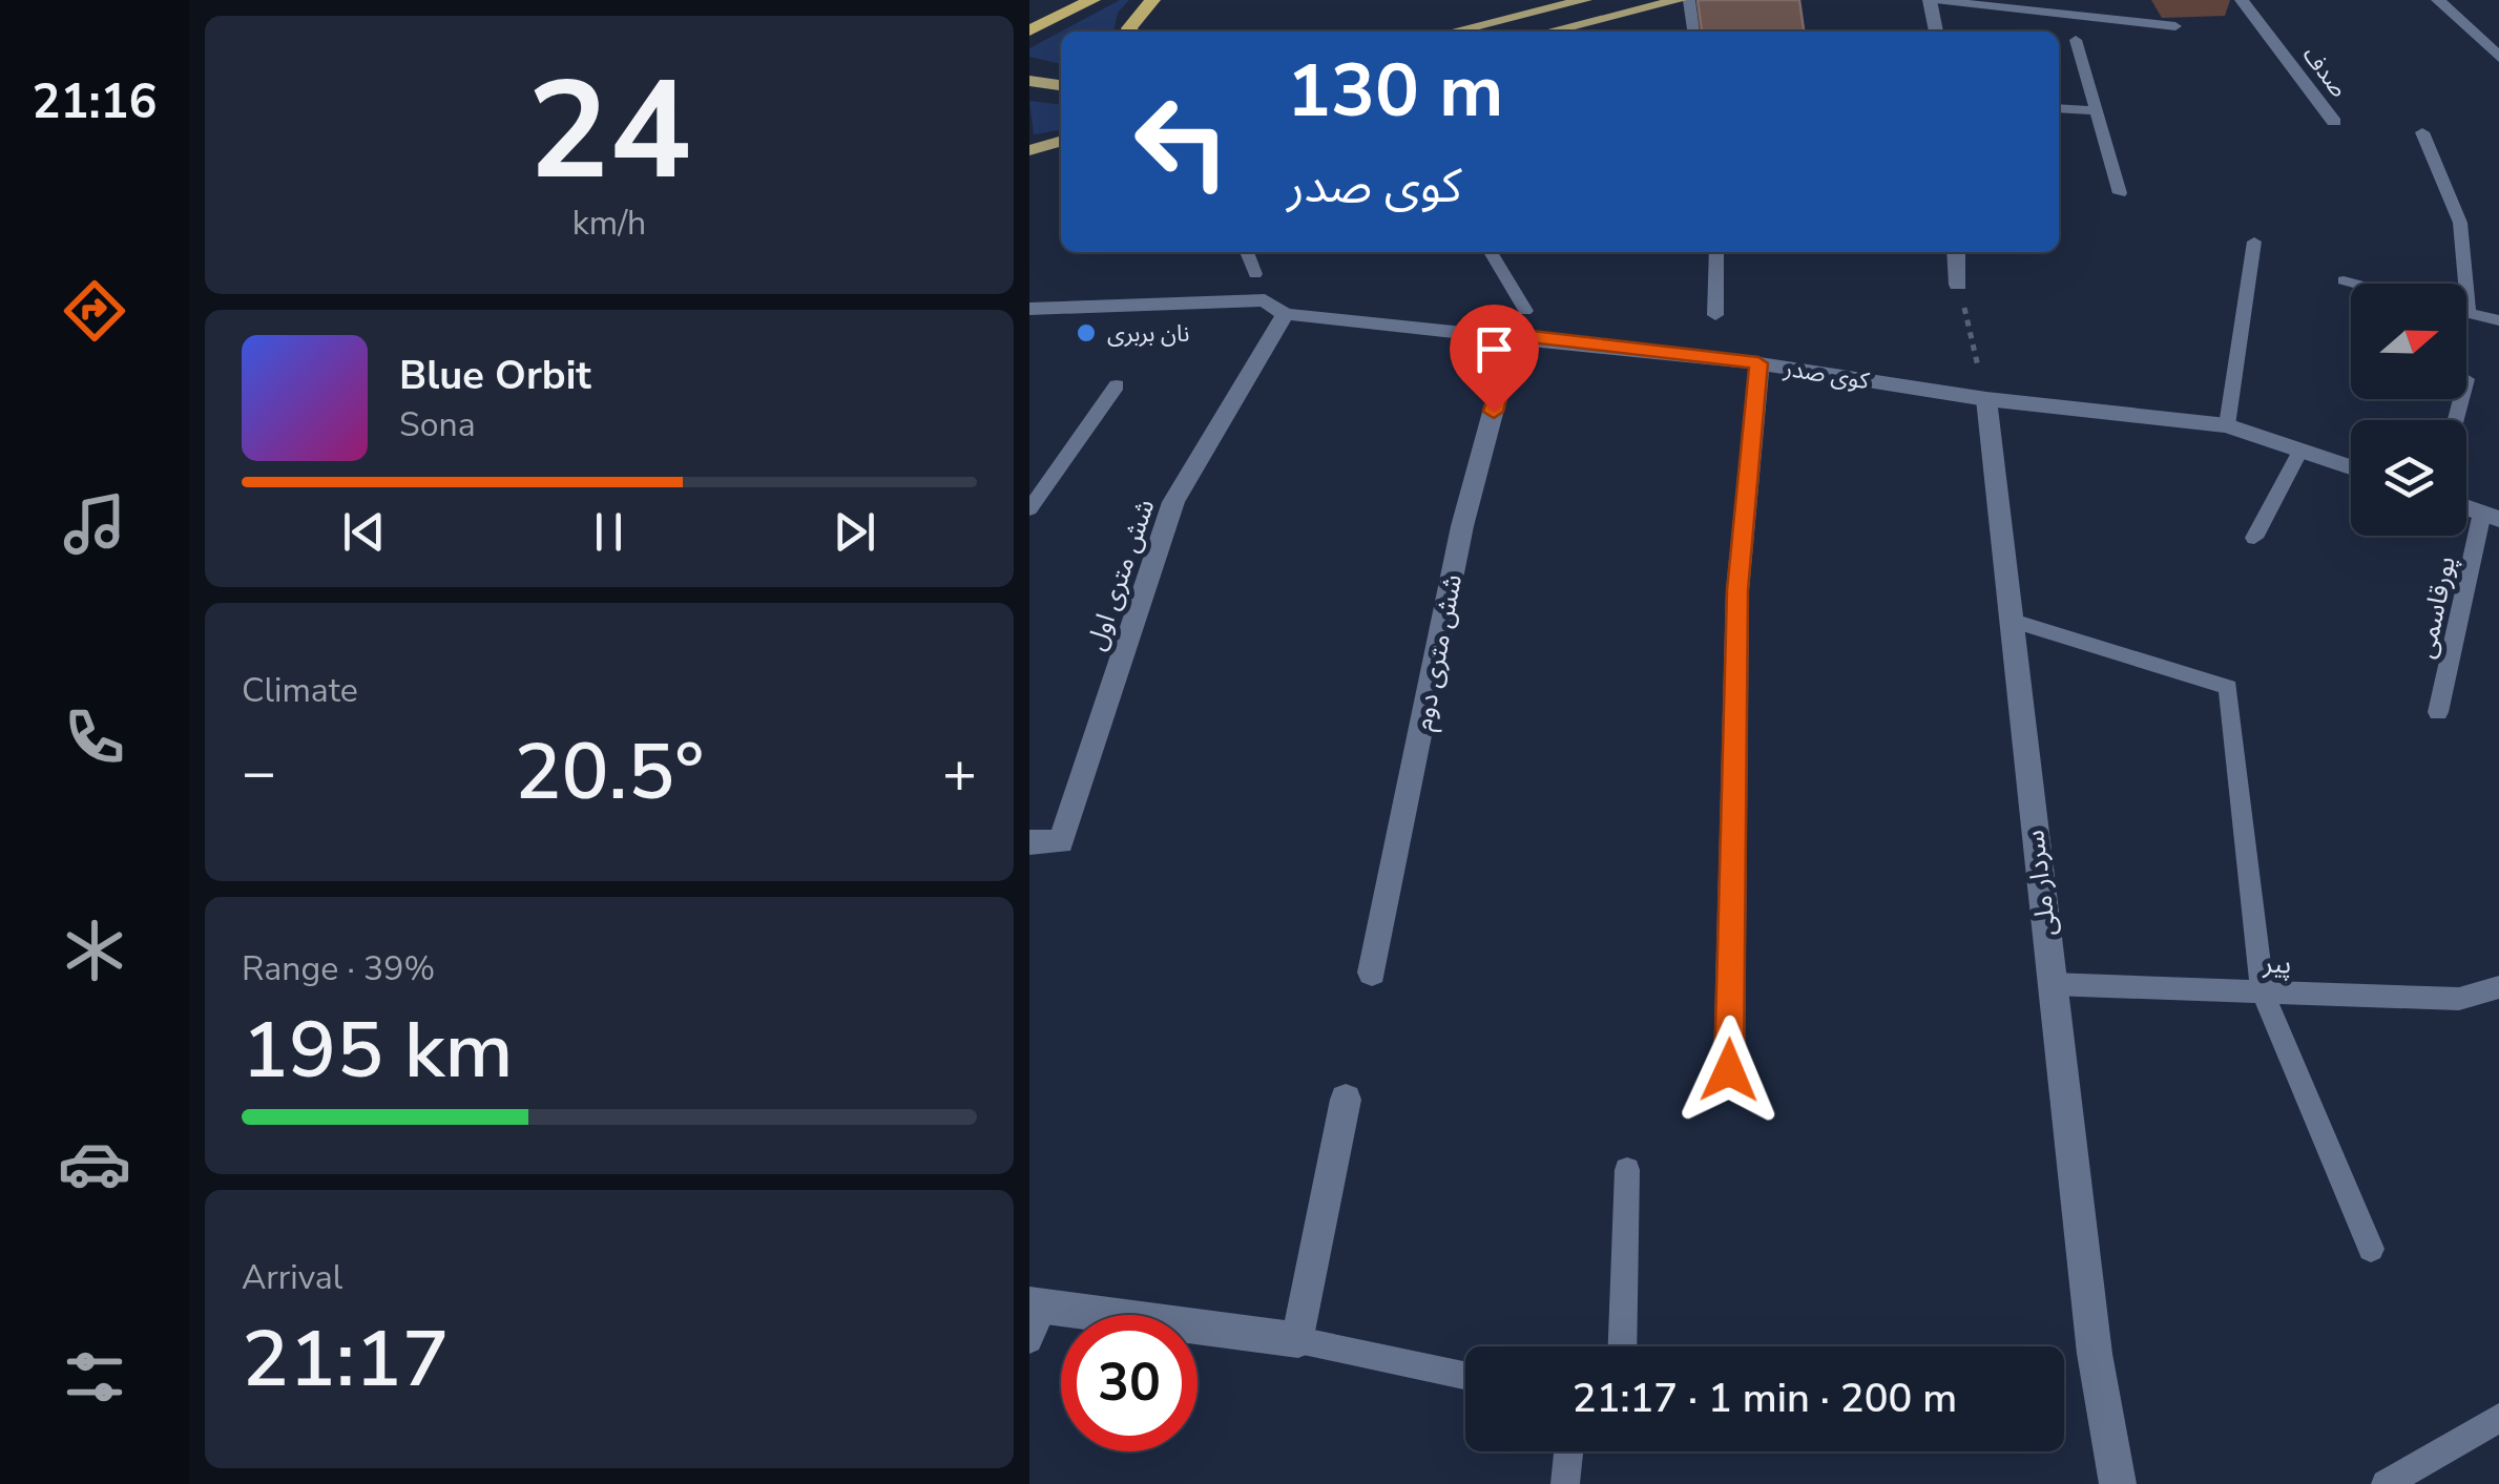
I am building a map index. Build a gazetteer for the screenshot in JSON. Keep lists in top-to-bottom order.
{
  "streets": {
    "street": [
      "صدف",
      "کوی صدر",
      "شش متری اول",
      "شش متری دوم",
      "سردار ملی"
    ],
    "lane": ["پورقاسمی", "پیر"]
  },
  "crossings": [
    ["کوی صدر", "شش متری اول"],
    ["کوی صدر", "شش متری دوم"],
    ["کوی صدر", "سردار ملی"],
    ["سردار ملی", "پیر"]
  ],
  "places": ["نان بربری"],
  "north": "right",
  "page": {
    "tabs": "21:16",
    "tile": [
      ["24", "km/h"],
      "Climate",
      ["Range · 39%", "195 km"],
      ["Arrival", "21:17"]
    ],
    "turn": ["130 m", "کوی صدر"],
    "song": ["Blue Orbit", "Sona"],
    "heat": ["−", "20.5°", "+"],
    "limit": "30",
    "trip": "21:17 · 1 min · 200 m"
  }
}
